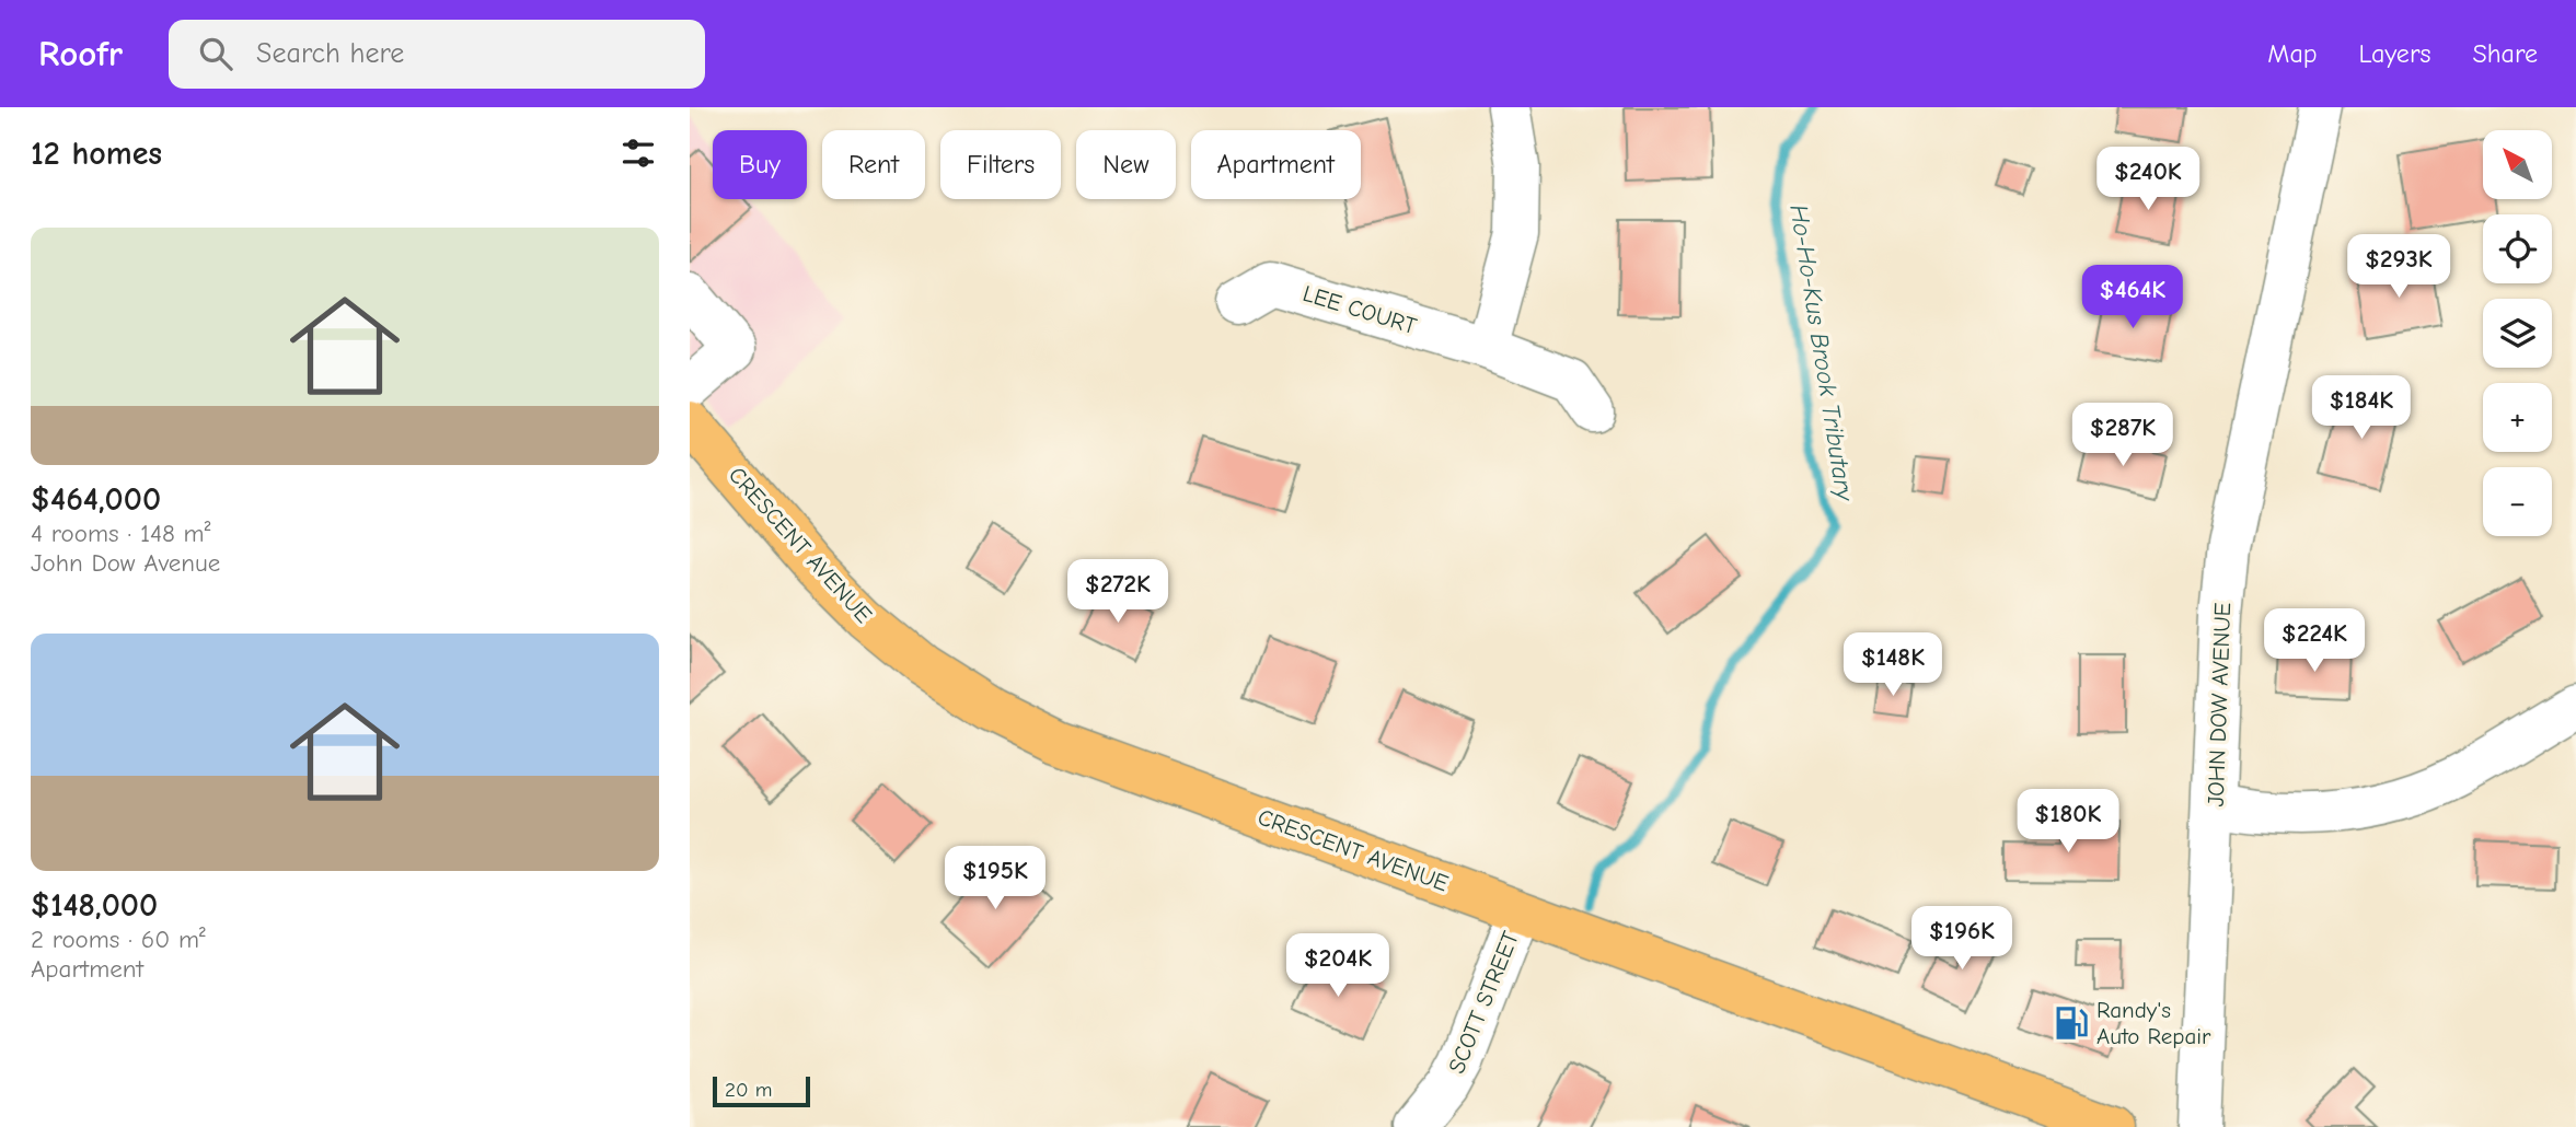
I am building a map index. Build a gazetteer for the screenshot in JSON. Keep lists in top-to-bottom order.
{
  "streets": {
    "main road": ["CRESCENT AVENUE"],
    "street": ["LEE COURT", "JOHN DOW AVENUE", "SCOTT STREET"]
  },
  "crossings": [
    ["CRESCENT AVENUE", "SCOTT STREET"]
  ],
  "water": ["Ho-Ho-Kus Brook Tributary"],
  "places": {
    "fuel station": ["Randy's Auto Repair"]
  },
  "scale_bar": "20 m",
  "north": "top left",
  "page": {
    "header": "Roofr",
    "search": "Search here",
    "nav": ["Map", "Layers", "Share"],
    "heading": "12 homes",
    "map_buttons": ["+", "−"],
    "chip": [
      "Buy",
      "Rent",
      "Filters",
      "New",
      "Apartment"
    ],
    "price": [
      "$240K",
      "$293K",
      "$464K",
      "$184K",
      "$287K",
      "$272K",
      "$224K",
      "$148K",
      "$180K",
      "$195K",
      "$196K",
      "$204K"
    ],
    "list": [
      {
        "name": "$464,000",
        "note": "4 rooms · 148 m² · John Dow Avenue"
      },
      {
        "name": "$148,000",
        "note": "2 rooms · 60 m² · Apartment"
      }
    ],
    "scale": "20 m"
  }
}
